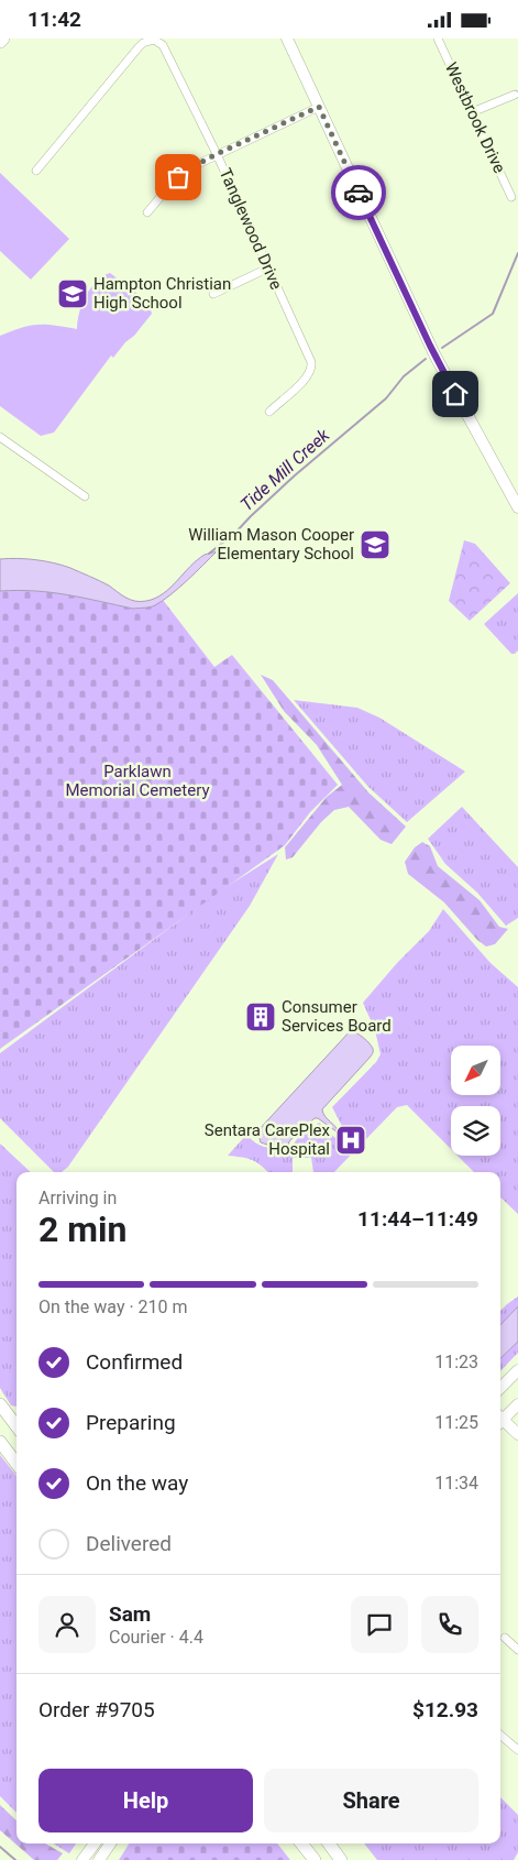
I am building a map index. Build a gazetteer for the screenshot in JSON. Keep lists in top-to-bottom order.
{
  "streets": {
    "street": ["Westbrook Drive", "Tanglewood Drive"]
  },
  "water": ["Tide Mill Creek"],
  "parks": ["Parklawn Memorial Cemetery"],
  "places": {
    "school or university": ["Hampton Christian High School", "William Mason Cooper Elementary School"],
    "building": ["Consumer Services Board"],
    "hospital": ["Sentara CarePlex Hospital"]
  },
  "north": "bottom left",
  "page": {
    "status": "11:42",
    "heading": ["2 min", "Arriving in", "11:44–11:49"],
    "panel": [
      "Sam",
      "Courier · 4.4",
      "Order #9705",
      "$12.93"
    ],
    "bar": "On the way · 210 m",
    "list": [
      ["Confirmed", "11:23"],
      ["Preparing", "11:25"],
      ["On the way", "11:34"],
      "Delivered"
    ],
    "buttons": ["Help", "Share"]
  }
}
